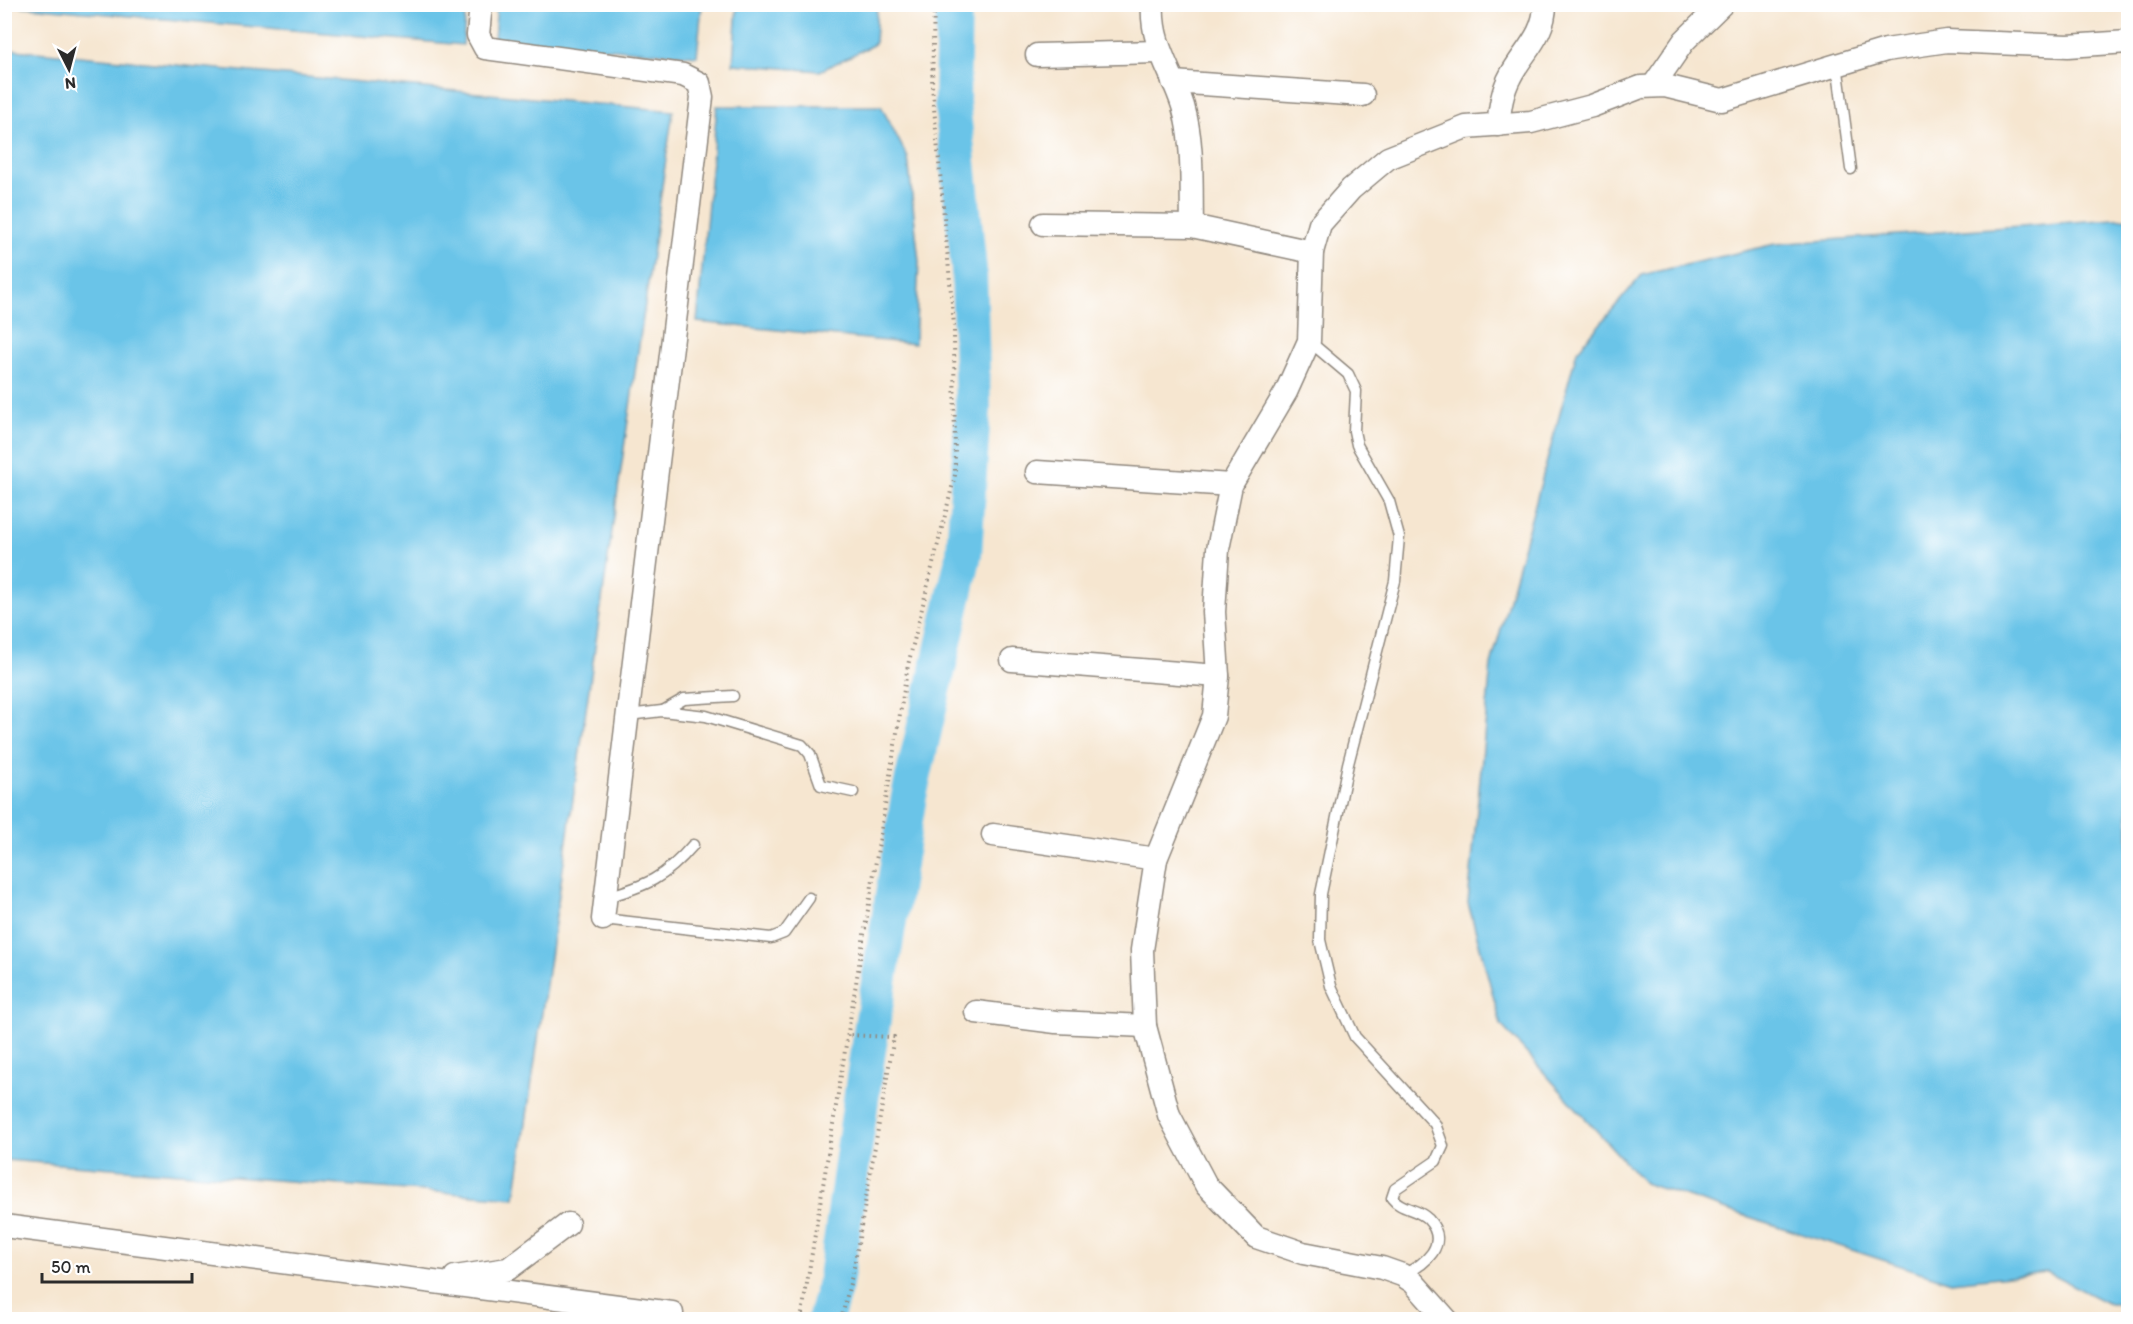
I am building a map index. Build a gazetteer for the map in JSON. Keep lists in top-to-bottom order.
{
  "scale_bar": "50 m",
  "north": "bottom"
}
